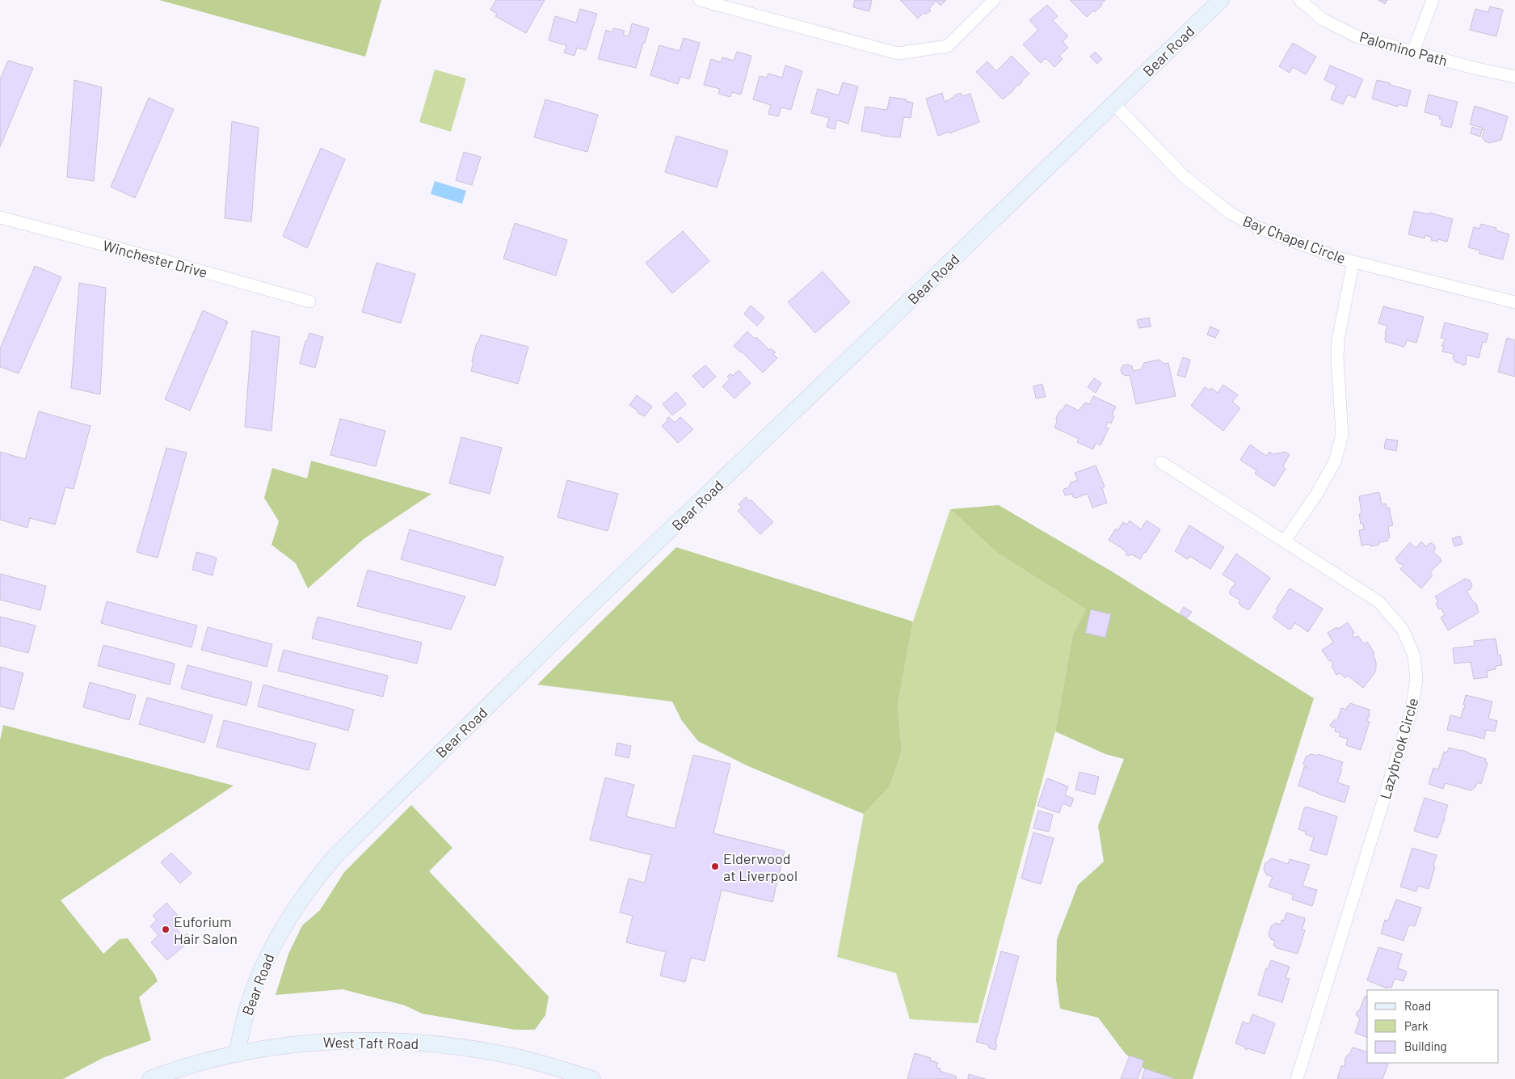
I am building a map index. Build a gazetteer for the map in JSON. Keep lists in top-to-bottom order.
{
  "streets": {
    "street": [
      "Palomino Path",
      "Bear Road",
      "Bay Chapel Circle",
      "Winchester Drive",
      "Lazybrook Circle",
      "West Taft Road"
    ]
  },
  "crossings": [
    ["Bear Road", "Bay Chapel Circle"],
    ["Bear Road", "West Taft Road"]
  ],
  "places": ["Elderwood at Liverpool", "Euforium Hair Salon"],
  "legend": ["Road", "Park", "Building"]
}
